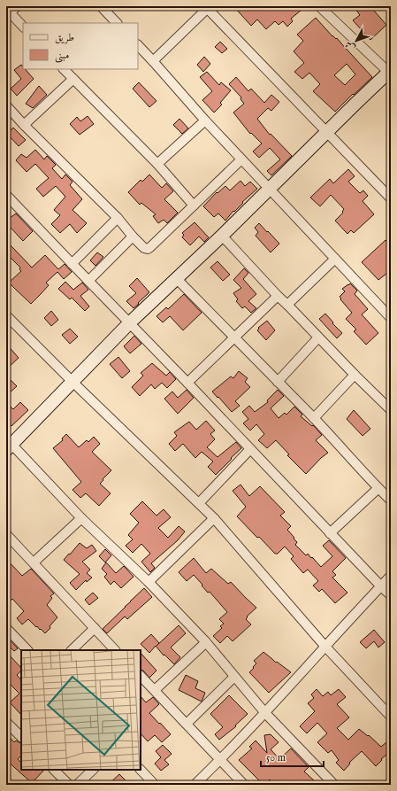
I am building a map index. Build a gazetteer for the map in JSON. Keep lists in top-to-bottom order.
{
  "legend": ["طريق", "مبنى"],
  "scale_bar": "50 m",
  "north": "bottom left"
}
